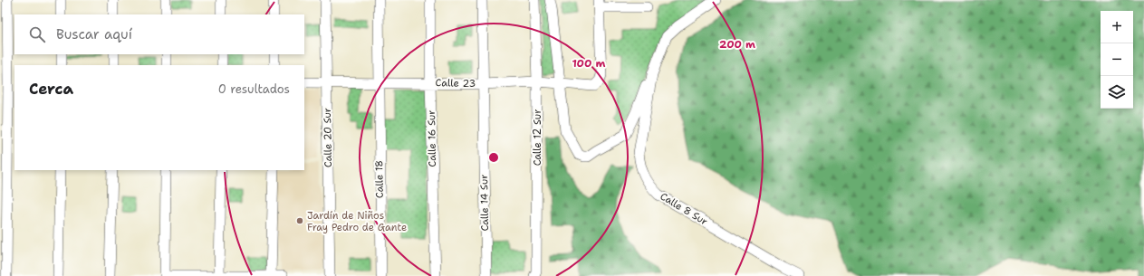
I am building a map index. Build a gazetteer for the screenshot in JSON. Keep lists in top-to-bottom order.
{
  "streets": {
    "street": [
      "Calle 23",
      "Calle 20 Sur",
      "Calle 12 Sur",
      "Calle 16 Sur",
      "Calle 18",
      "Calle 14 Sur",
      "Calle 8 Sur"
    ]
  },
  "crossings": [
    ["Calle 23", "Calle 20 Sur"],
    ["Calle 23", "Calle 12 Sur"],
    ["Calle 23", "Calle 16 Sur"],
    ["Calle 23", "Calle 18"],
    ["Calle 23", "Calle 14 Sur"],
    ["Calle 23", "Calle 8 Sur"]
  ],
  "places": ["Jardín de Niños Fray Pedro de Gante"],
  "page": {
    "map_buttons": ["+", "−"],
    "search": "Buscar aquí",
    "heading": ["Cerca", "0 resultados"]
  },
  "rings": ["200 m", "100 m"]
}
